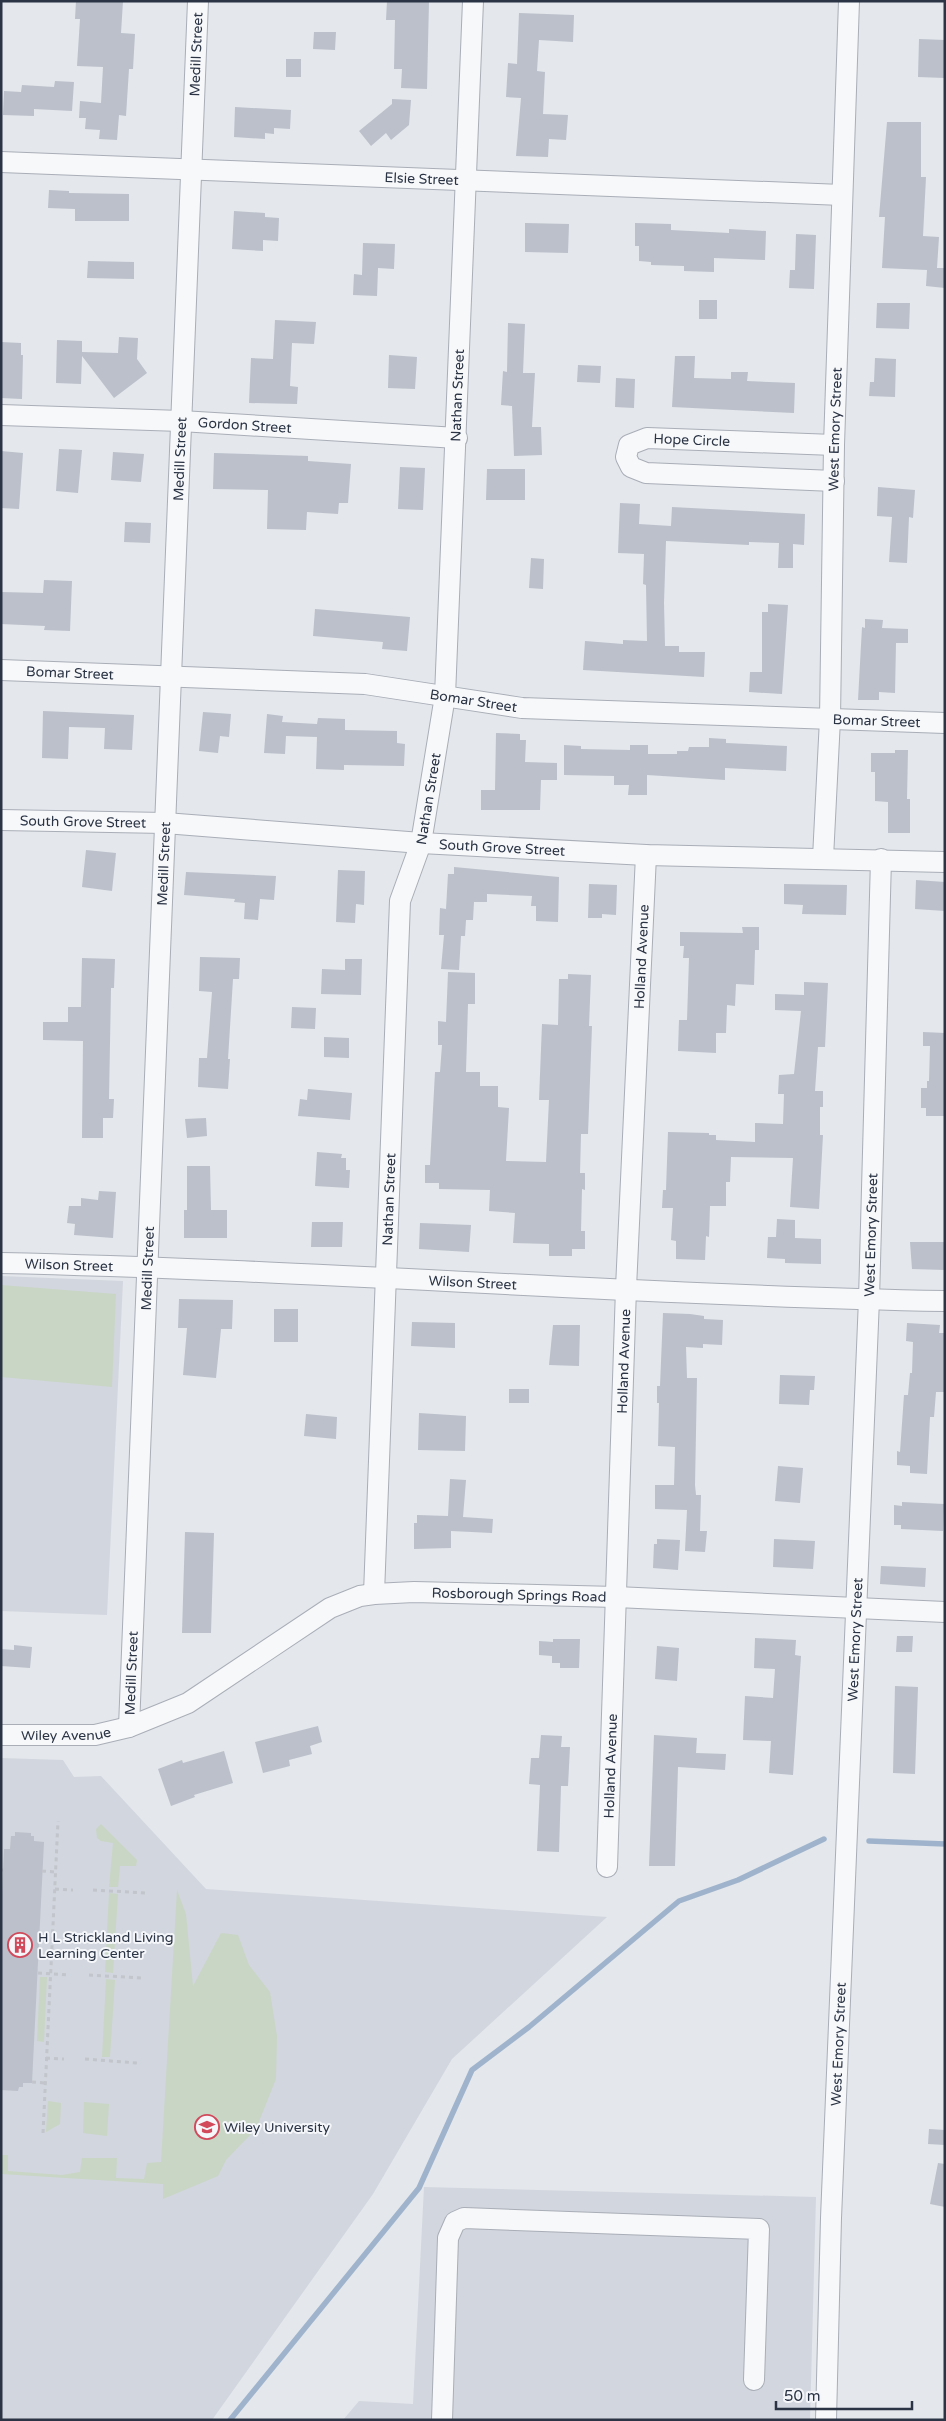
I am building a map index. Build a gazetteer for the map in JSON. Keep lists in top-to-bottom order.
{
  "streets": {
    "street": [
      "Medill Street",
      "Elsie Street",
      "Nathan Street",
      "Gordon Street",
      "West Emory Street",
      "Hope Circle",
      "Bomar Street",
      "South Grove Street",
      "Holland Avenue",
      "Wilson Street",
      "Rosborough Springs Road",
      "Wiley Avenue"
    ]
  },
  "crossings": [
    ["Medill Street", "Elsie Street"],
    ["Medill Street", "Gordon Street"],
    ["Medill Street", "Bomar Street"],
    ["Medill Street", "South Grove Street"],
    ["Medill Street", "Wilson Street"],
    ["Medill Street", "Rosborough Springs Road"],
    ["Medill Street", "Wiley Avenue"],
    ["Elsie Street", "Nathan Street"],
    ["Elsie Street", "West Emory Street"],
    ["Nathan Street", "Gordon Street"],
    ["Nathan Street", "Bomar Street"],
    ["Nathan Street", "South Grove Street"],
    ["Nathan Street", "Wilson Street"],
    ["Nathan Street", "Rosborough Springs Road"],
    ["West Emory Street", "Hope Circle"],
    ["West Emory Street", "Bomar Street"],
    ["West Emory Street", "South Grove Street"],
    ["West Emory Street", "Wilson Street"],
    ["West Emory Street", "Rosborough Springs Road"],
    ["South Grove Street", "Holland Avenue"],
    ["Holland Avenue", "Wilson Street"],
    ["Holland Avenue", "Rosborough Springs Road"],
    ["Rosborough Springs Road", "Wiley Avenue"]
  ],
  "places": {
    "building": ["H L Strickland Living Learning Center"],
    "school or university": ["Wiley University"]
  },
  "scale_bar": "50 m"
}
